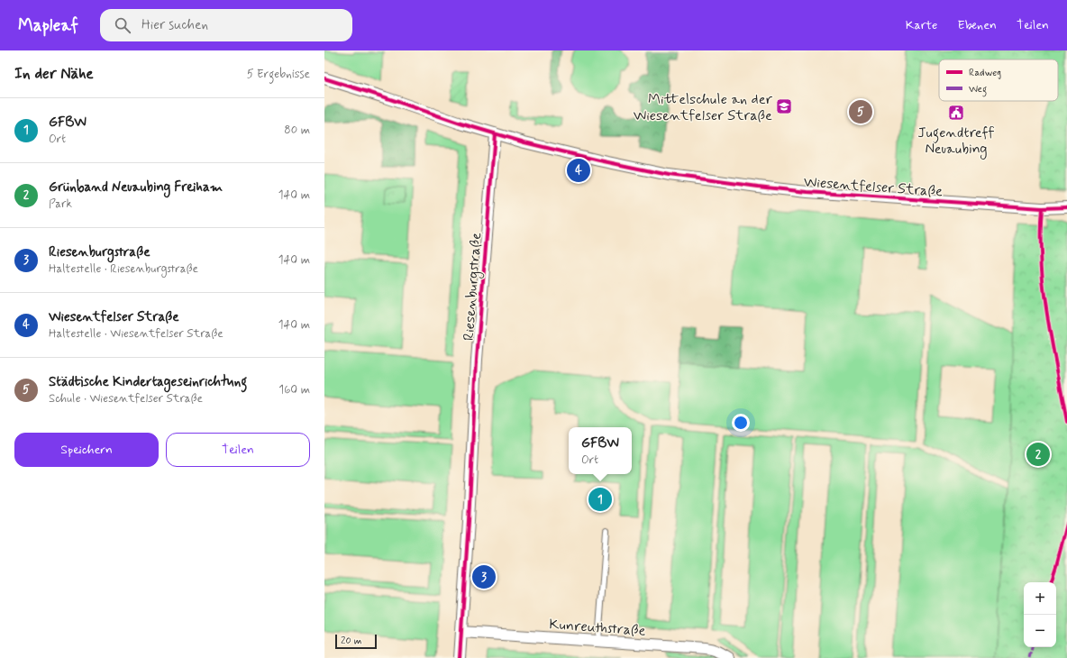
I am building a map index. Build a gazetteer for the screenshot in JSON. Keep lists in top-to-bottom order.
{
  "streets": {
    "street": ["Wiesentfelser Straße", "Riesenburgstraße", "Kunreuthstraße"]
  },
  "crossings": [
    ["Wiesentfelser Straße", "Riesenburgstraße"],
    ["Riesenburgstraße", "Kunreuthstraße"]
  ],
  "places": {
    "school or university": ["Mittelschule an der Wiesentfelser Straße"],
    "public building": ["Jugendtreff Neuaubing"]
  },
  "legend": ["Radweg", "Weg"],
  "scale_bar": "20 m",
  "page": {
    "header": "Mapleaf",
    "search": "Hier suchen",
    "nav": ["Karte", "Ebenen", "Teilen"],
    "heading": ["In der Nähe", "5 Ergebnisse"],
    "list": [
      {
        "mark": "1",
        "name": "GFBW",
        "note": "Ort",
        "value": "80 m"
      },
      {
        "mark": "2",
        "name": "Grünband Neuaubing Freiham",
        "note": "Park",
        "value": "140 m"
      },
      {
        "mark": "3",
        "name": "Riesenburgstraße",
        "note": "Haltestelle · Riesenburgstraße",
        "value": "140 m"
      },
      {
        "mark": "4",
        "name": "Wiesentfelser Straße",
        "note": "Haltestelle · Wiesentfelser Straße",
        "value": "140 m"
      },
      {
        "mark": "5",
        "name": "Städtische Kindertageseinrichtung",
        "note": "Schule · Wiesentfelser Straße",
        "value": "160 m"
      }
    ],
    "pins": [
      "5",
      "4",
      "2",
      "1",
      "3"
    ],
    "buttons": ["Speichern", "Teilen"],
    "popup": ["GFBW", "Ort"],
    "map_buttons": ["+", "−"],
    "scale": "20 m"
  }
}
